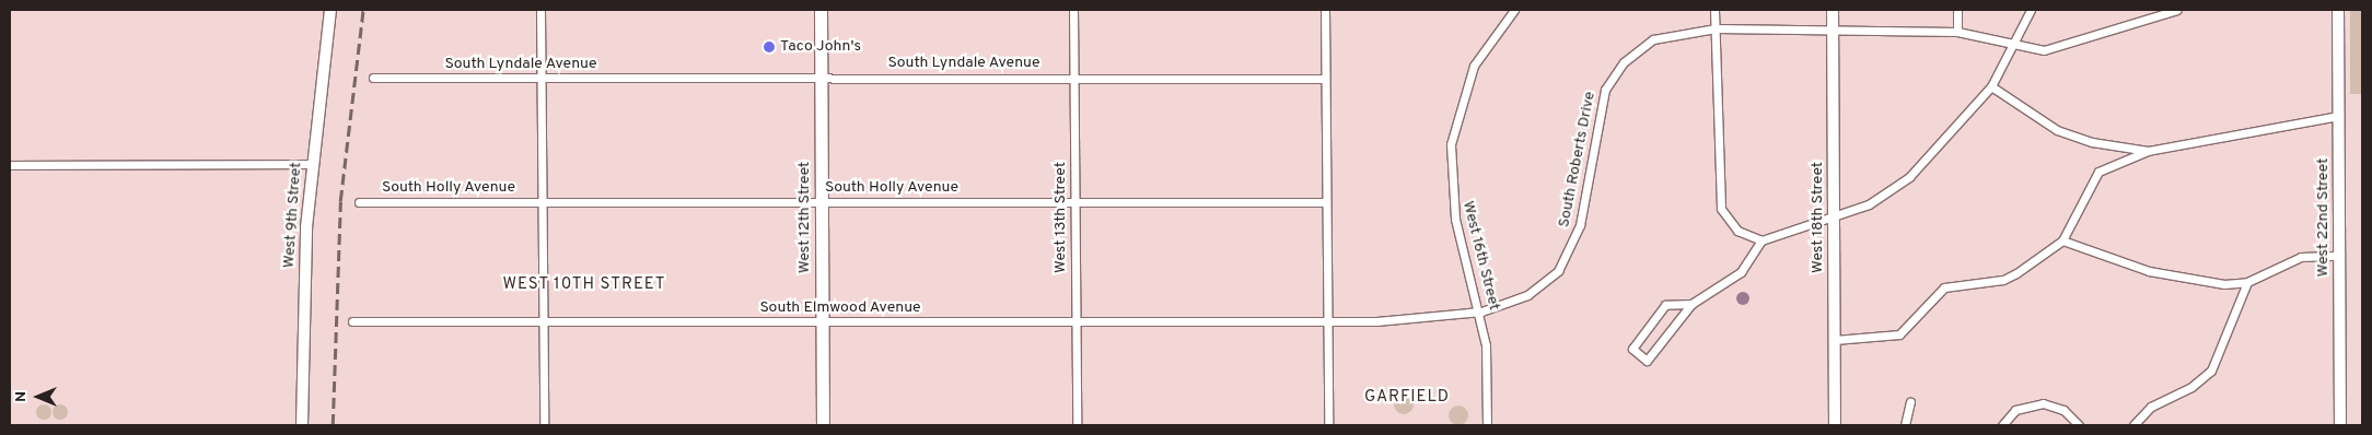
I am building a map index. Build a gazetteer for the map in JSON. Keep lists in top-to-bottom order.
{
  "streets": {
    "main road": ["West 12th Street"],
    "street": [
      "South Lyndale Avenue",
      "South Roberts Drive",
      "South Holly Avenue",
      "West 9th Street",
      "West 13th Street",
      "West 18th Street",
      "West 22nd Street",
      "West 16th Street",
      "South Elmwood Avenue"
    ]
  },
  "crossings": [
    ["South Lyndale Avenue", "West 12th Street"],
    ["South Lyndale Avenue", "West 13th Street"],
    ["South Roberts Drive", "West 18th Street"],
    ["South Roberts Drive", "West 16th Street"],
    ["South Roberts Drive", "South Elmwood Avenue"],
    ["South Holly Avenue", "West 12th Street"],
    ["South Holly Avenue", "West 13th Street"],
    ["West 12th Street", "South Elmwood Avenue"],
    ["West 13th Street", "South Elmwood Avenue"]
  ],
  "districts": ["WEST 10TH STREET", "GARFIELD"],
  "places": ["Taco John's"],
  "north": "left"
}
